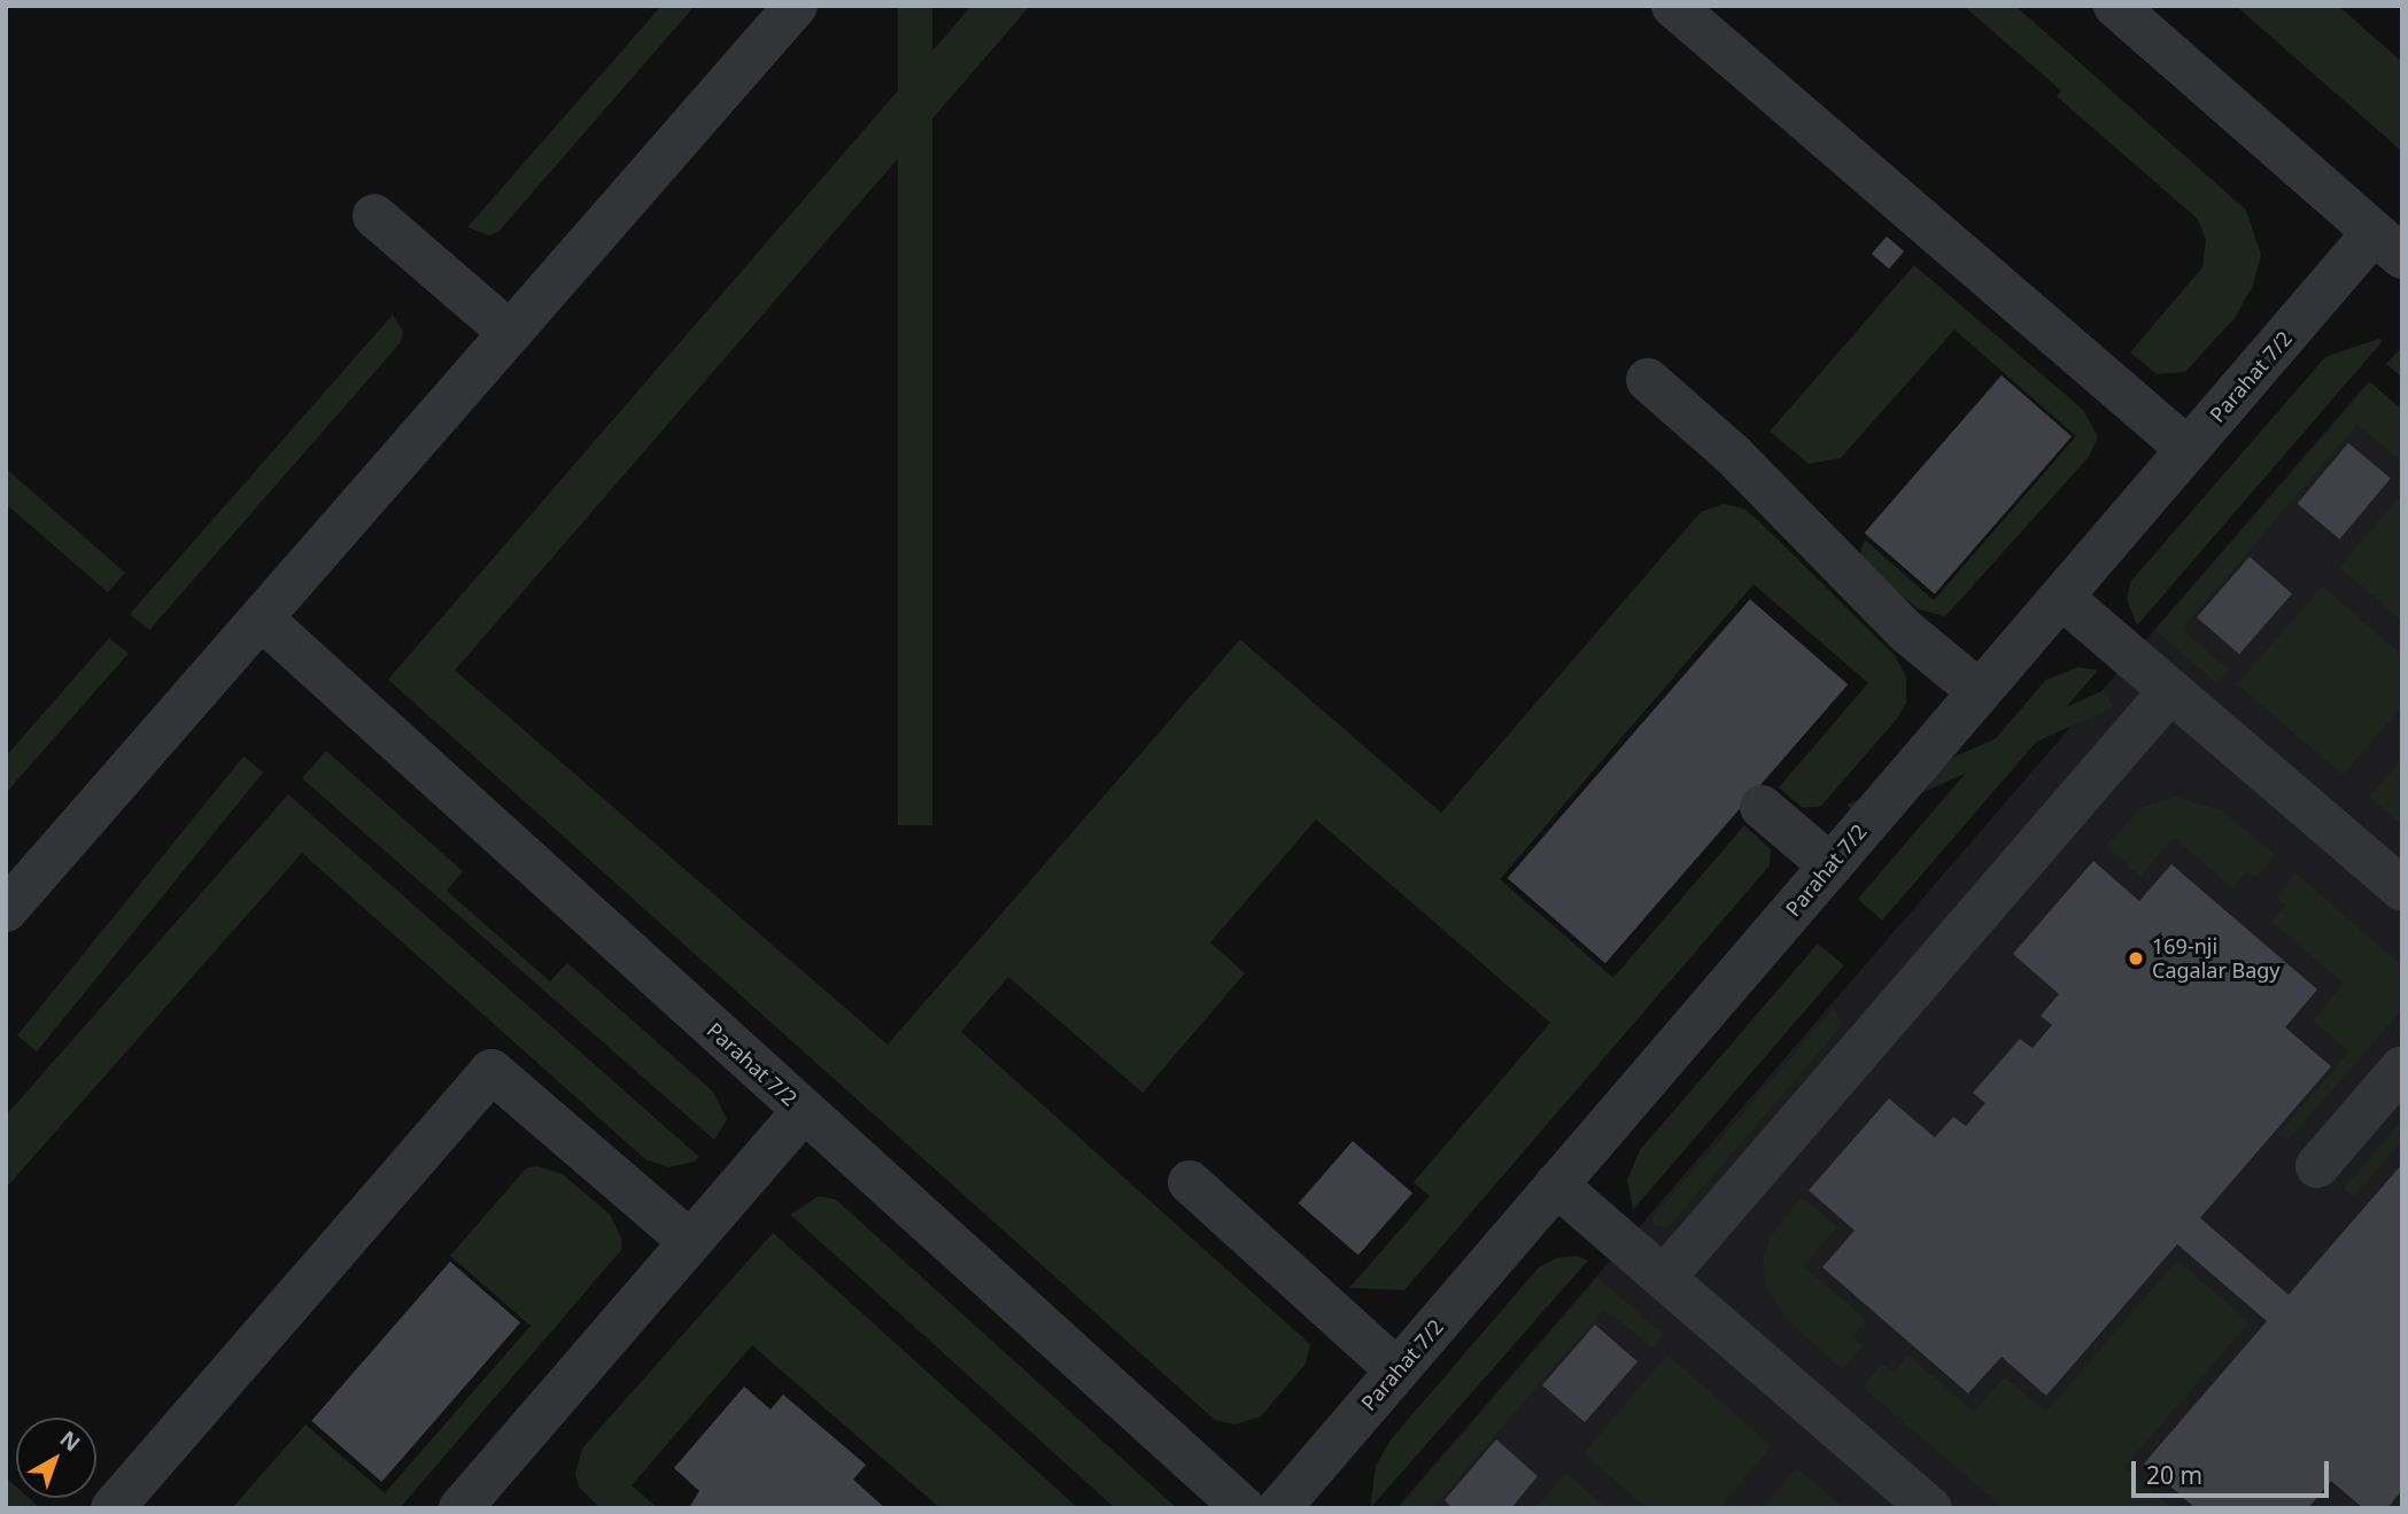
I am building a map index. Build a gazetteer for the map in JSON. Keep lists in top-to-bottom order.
{
  "streets": {
    "street": ["Parahat 7/2"]
  },
  "places": ["169-nji Cagalar Bagy"],
  "scale_bar": "20 m",
  "north": "top right"
}
